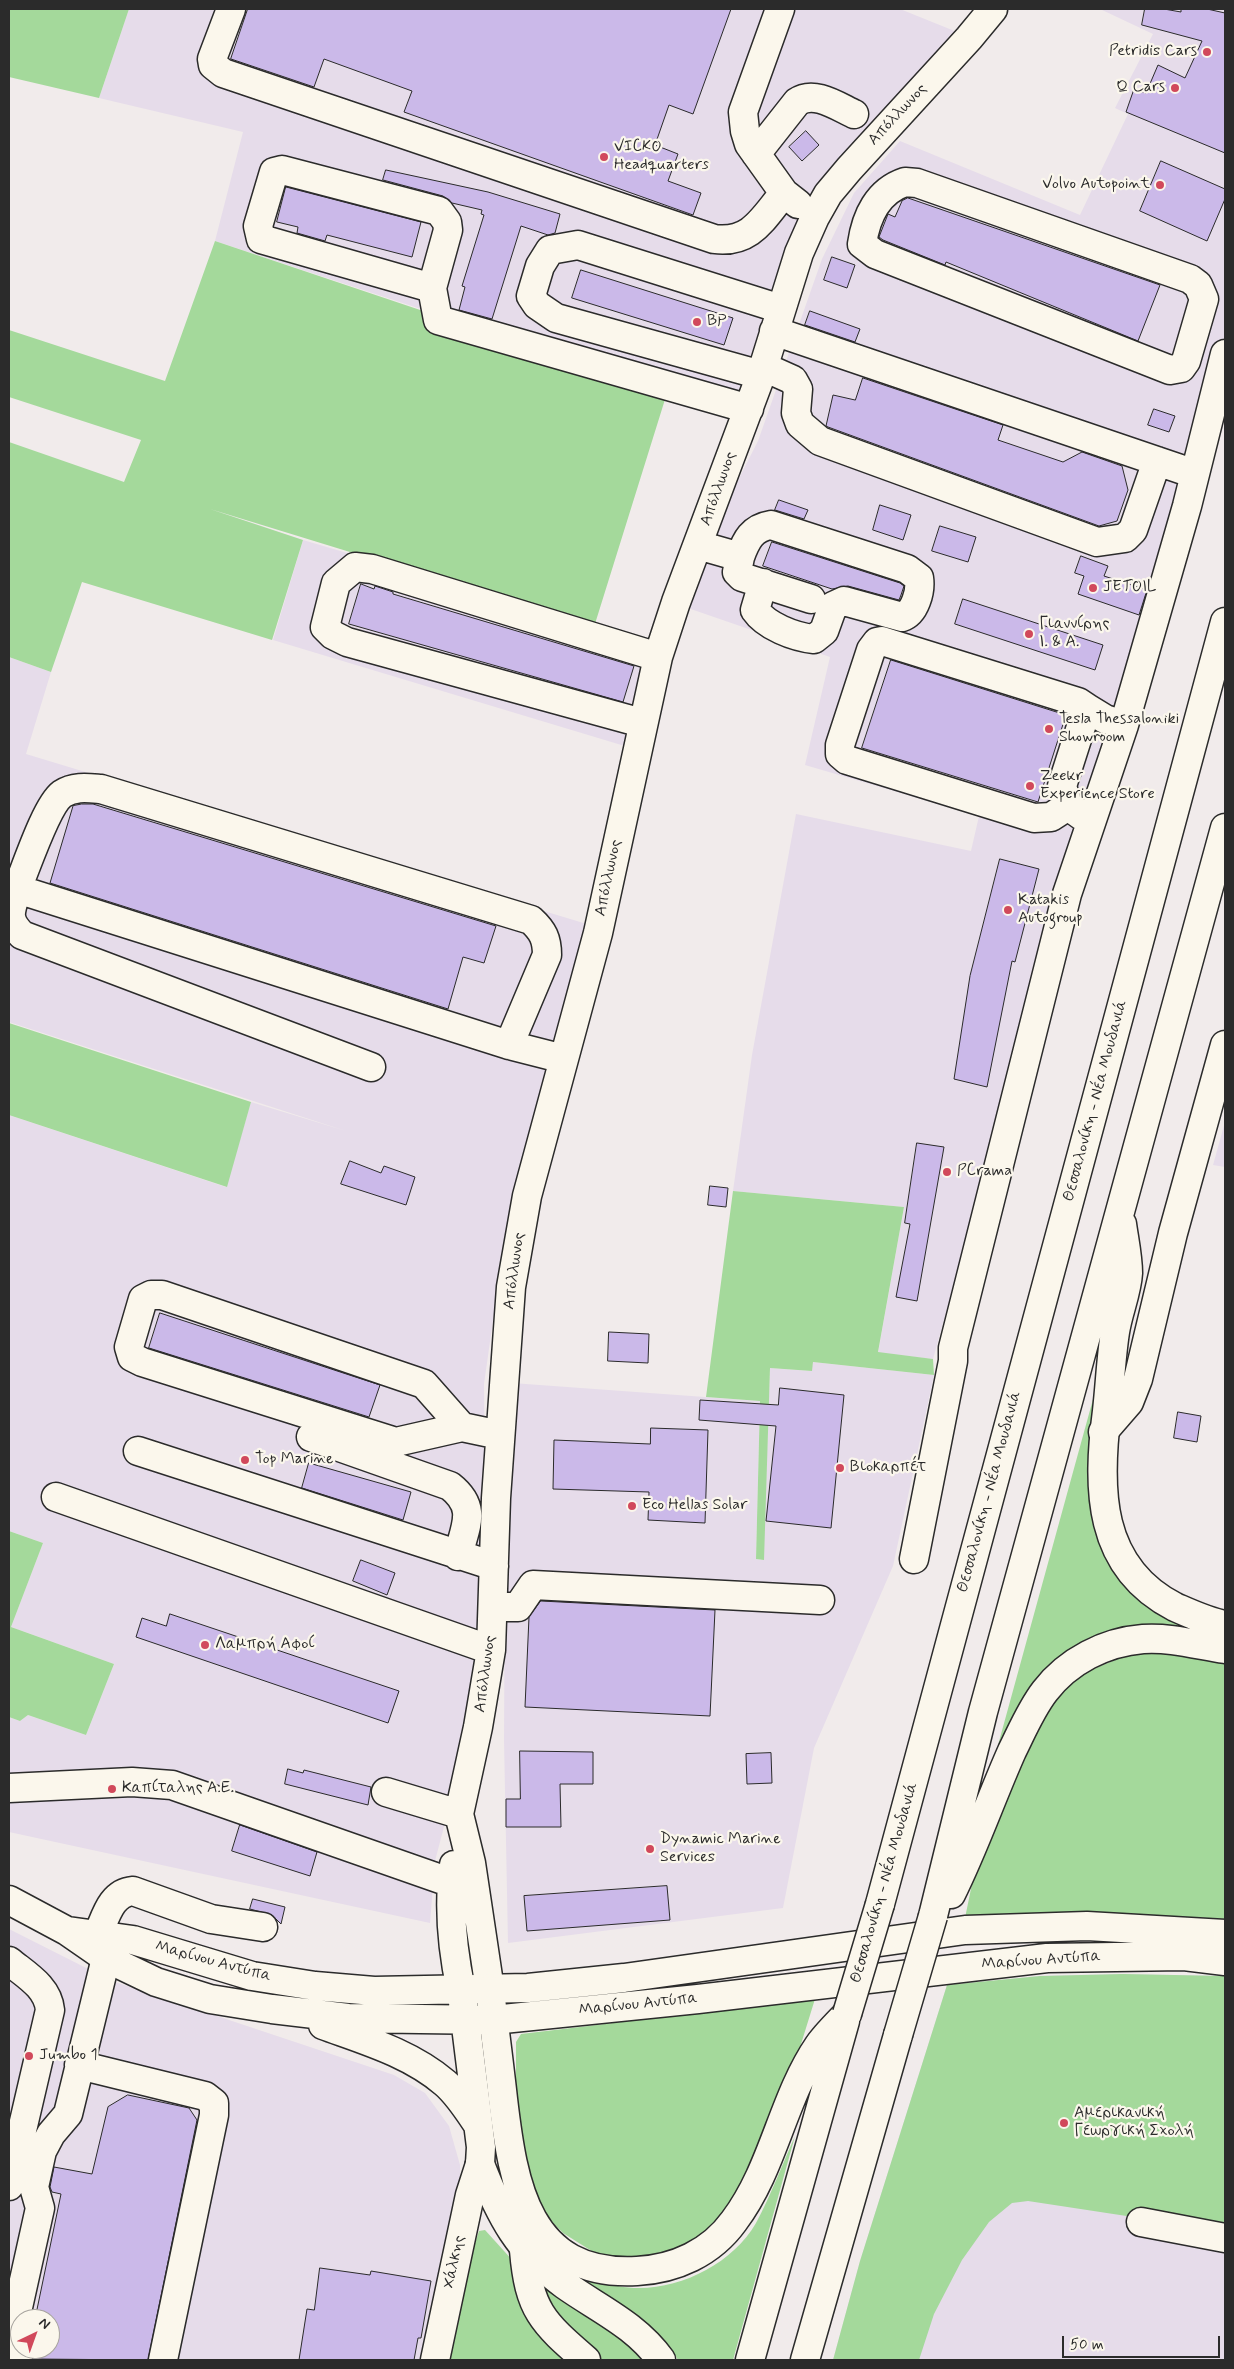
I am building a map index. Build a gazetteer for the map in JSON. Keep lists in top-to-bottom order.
{
  "streets": {
    "main road": [
      "Απόλλωνος",
      "Θεσσαλονίκη - Νέα Μουδανιά",
      "Μαρίνου Αντύπα",
      "Χάλκης"
    ]
  },
  "crossings": [
    ["Απόλλωνος", "Μαρίνου Αντύπα"],
    ["Απόλλωνος", "Χάλκης"]
  ],
  "places": [
    "Petridis Cars",
    "Q Cars",
    "VICKO Headquarters",
    "Volvo Autopoint",
    "BP",
    "JETOIL",
    "Γιαννίρης Ι. & Α.",
    "Tesla Thessaloniki Showroom",
    "Zeekr Experience Store",
    "Katakis Autogroup",
    "PCrama",
    "Top Marine",
    "Βιοκαρπέτ",
    "Eco Hellas Solar",
    "Λαμπρή Αφοί",
    "Καπίταλης Α.Ε.",
    "Dynamic Marine Services",
    "Jumbo 1",
    "Αμερικανική Γεωργική Σχολή"
  ],
  "scale_bar": "50 m",
  "north": "top right"
}
